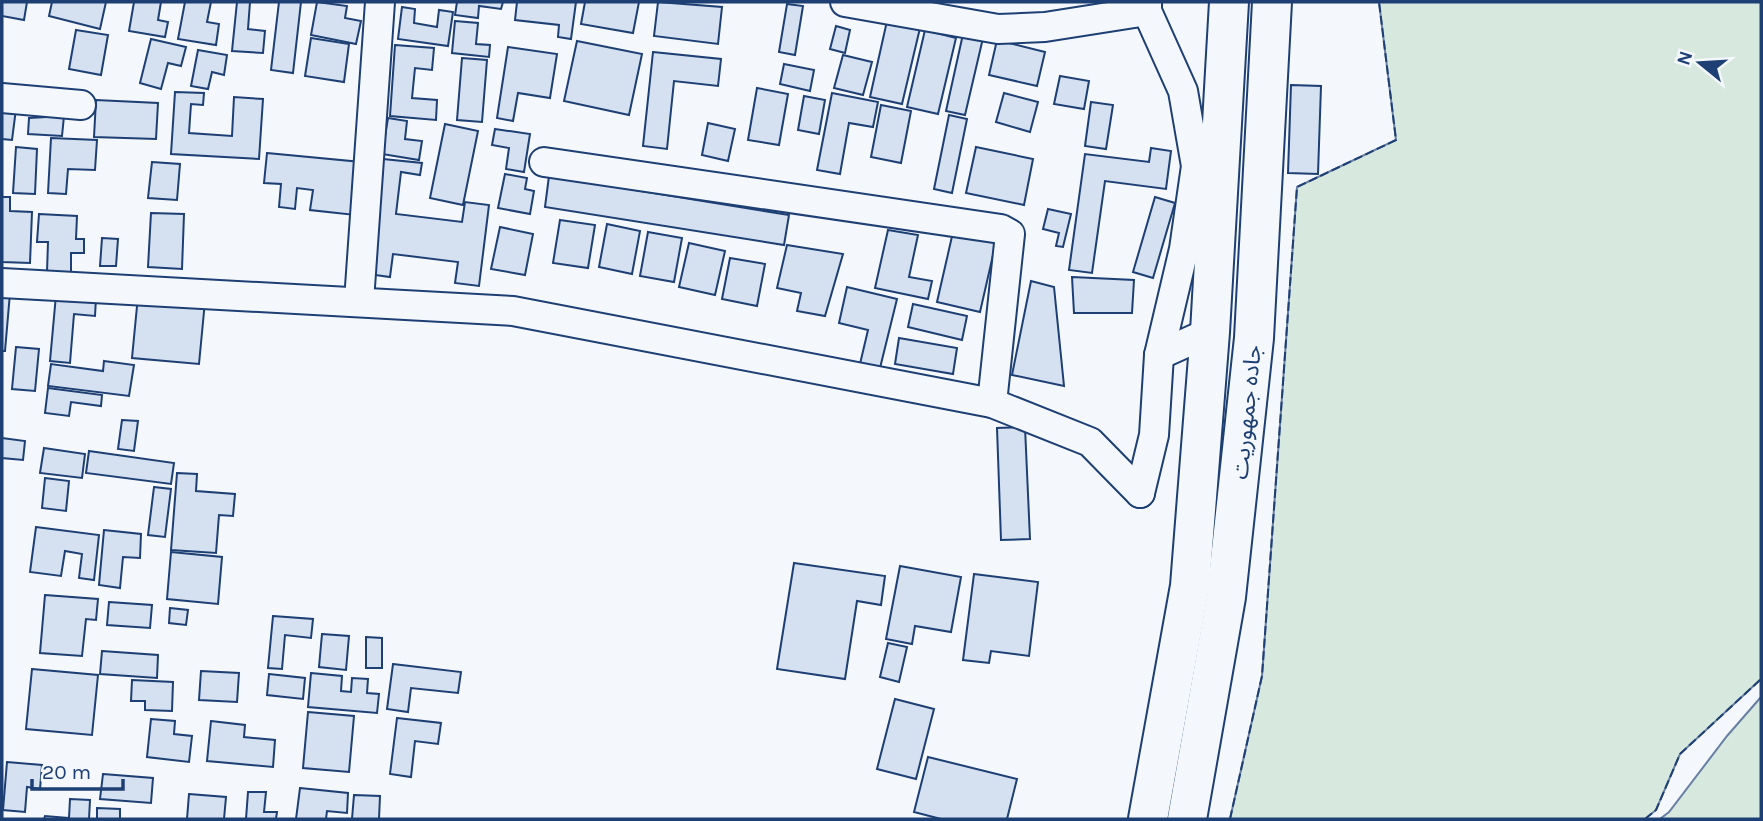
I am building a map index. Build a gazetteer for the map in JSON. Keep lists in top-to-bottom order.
{
  "streets": {
    "main road": ["جاده جمهوریت"]
  },
  "scale_bar": "20 m",
  "north": "left"
}
